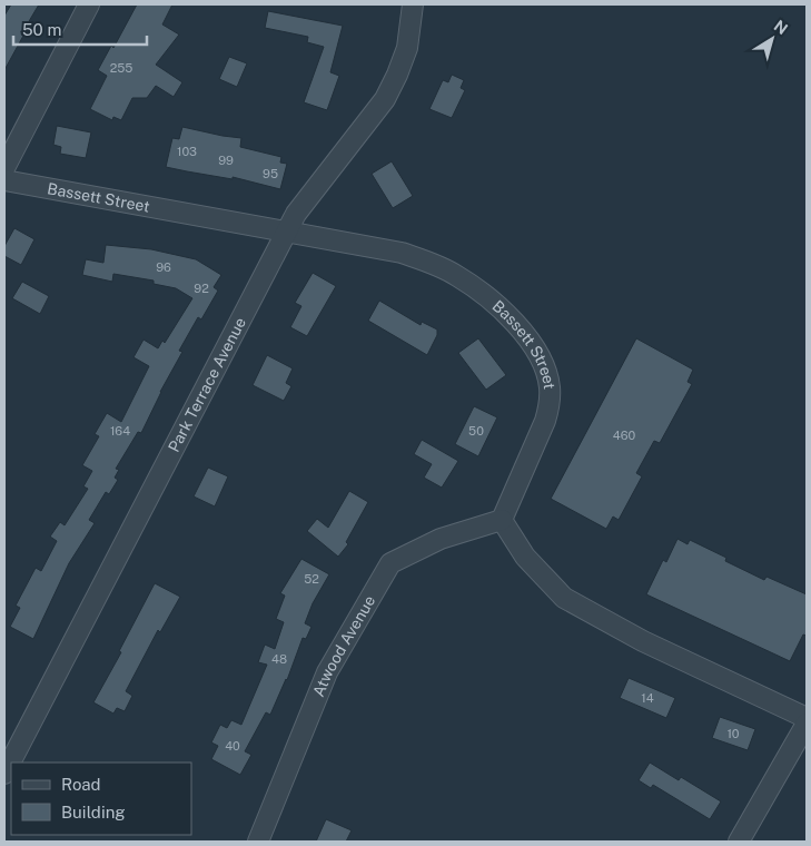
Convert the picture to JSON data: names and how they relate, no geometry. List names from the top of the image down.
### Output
{
  "streets": {
    "street": ["Bassett Street", "Park Terrace Avenue", "Atwood Avenue"]
  },
  "crossings": [
    ["Bassett Street", "Park Terrace Avenue"],
    ["Bassett Street", "Atwood Avenue"]
  ],
  "house_numbers": [
    "255",
    "103",
    "99",
    "95",
    "96",
    "92",
    "164",
    "50",
    "460",
    "52",
    "48",
    "14",
    "10",
    "40"
  ],
  "legend": ["Road", "Building"],
  "scale_bar": "50 m",
  "north": "top right"
}
